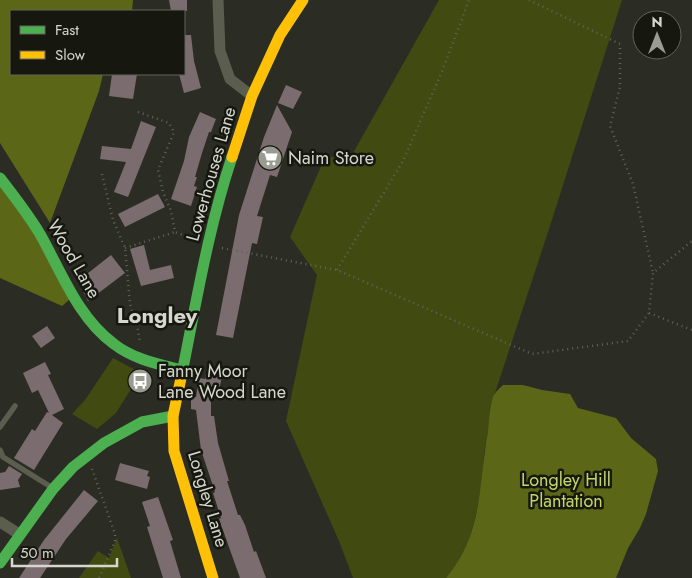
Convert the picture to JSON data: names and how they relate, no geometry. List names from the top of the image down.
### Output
{
  "streets": {
    "street": ["Lowerhouses Lane", "Wood Lane", "Longley Lane"]
  },
  "crossings": [
    ["Lowerhouses Lane", "Wood Lane"],
    ["Lowerhouses Lane", "Longley Lane"],
    ["Wood Lane", "Longley Lane"]
  ],
  "districts": ["Longley"],
  "parks": ["Longley Hill Plantation"],
  "places": {
    "supermarket": ["Naim Store"],
    "bus stop": ["Fanny Moor Lane Wood Lane"]
  },
  "legend": ["Fast", "Slow"],
  "scale_bar": "50 m",
  "north": "top"
}
